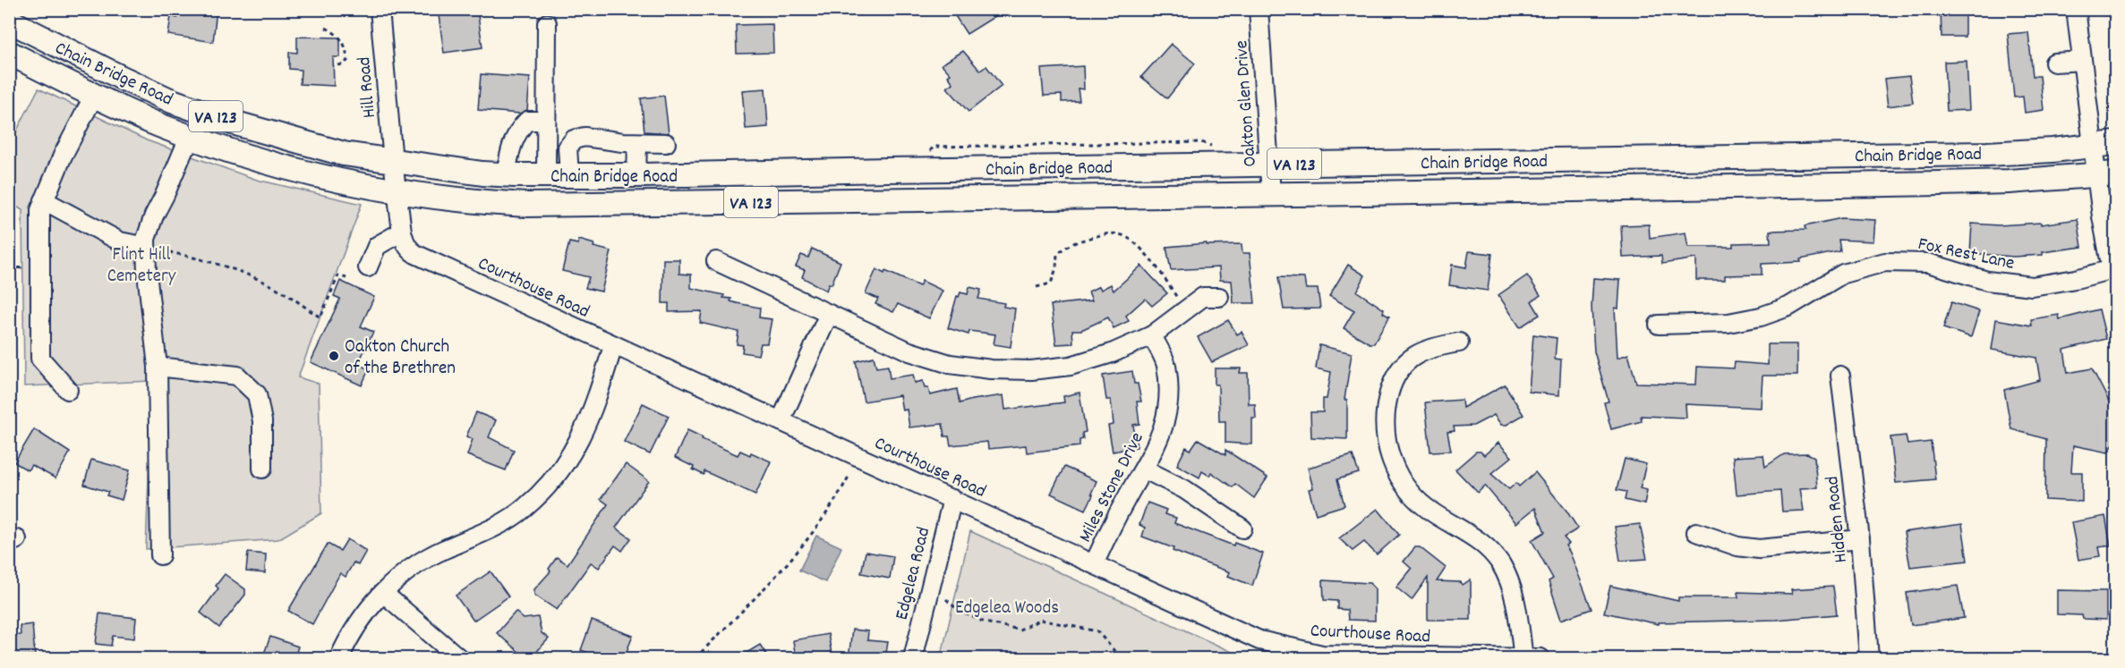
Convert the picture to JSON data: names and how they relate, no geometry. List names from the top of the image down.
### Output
{
  "streets": {
    "main road": ["Chain Bridge Road", "VA 123"],
    "street": [
      "Hill Road",
      "Oakton Glen Drive",
      "Fox Rest Lane",
      "Courthouse Road",
      "Miles Stone Drive",
      "Hidden Road",
      "Edgelea Road"
    ]
  },
  "crossings": [
    ["Chain Bridge Road", "Hill Road"],
    ["Chain Bridge Road", "Oakton Glen Drive"],
    ["Chain Bridge Road", "Courthouse Road"],
    ["Hill Road", "Courthouse Road"],
    ["Courthouse Road", "Miles Stone Drive"],
    ["Courthouse Road", "Edgelea Road"]
  ],
  "parks": ["Flint Hill Cemetery", "Edgelea Woods"],
  "places": ["Oakton Church of the Brethren"]
}
